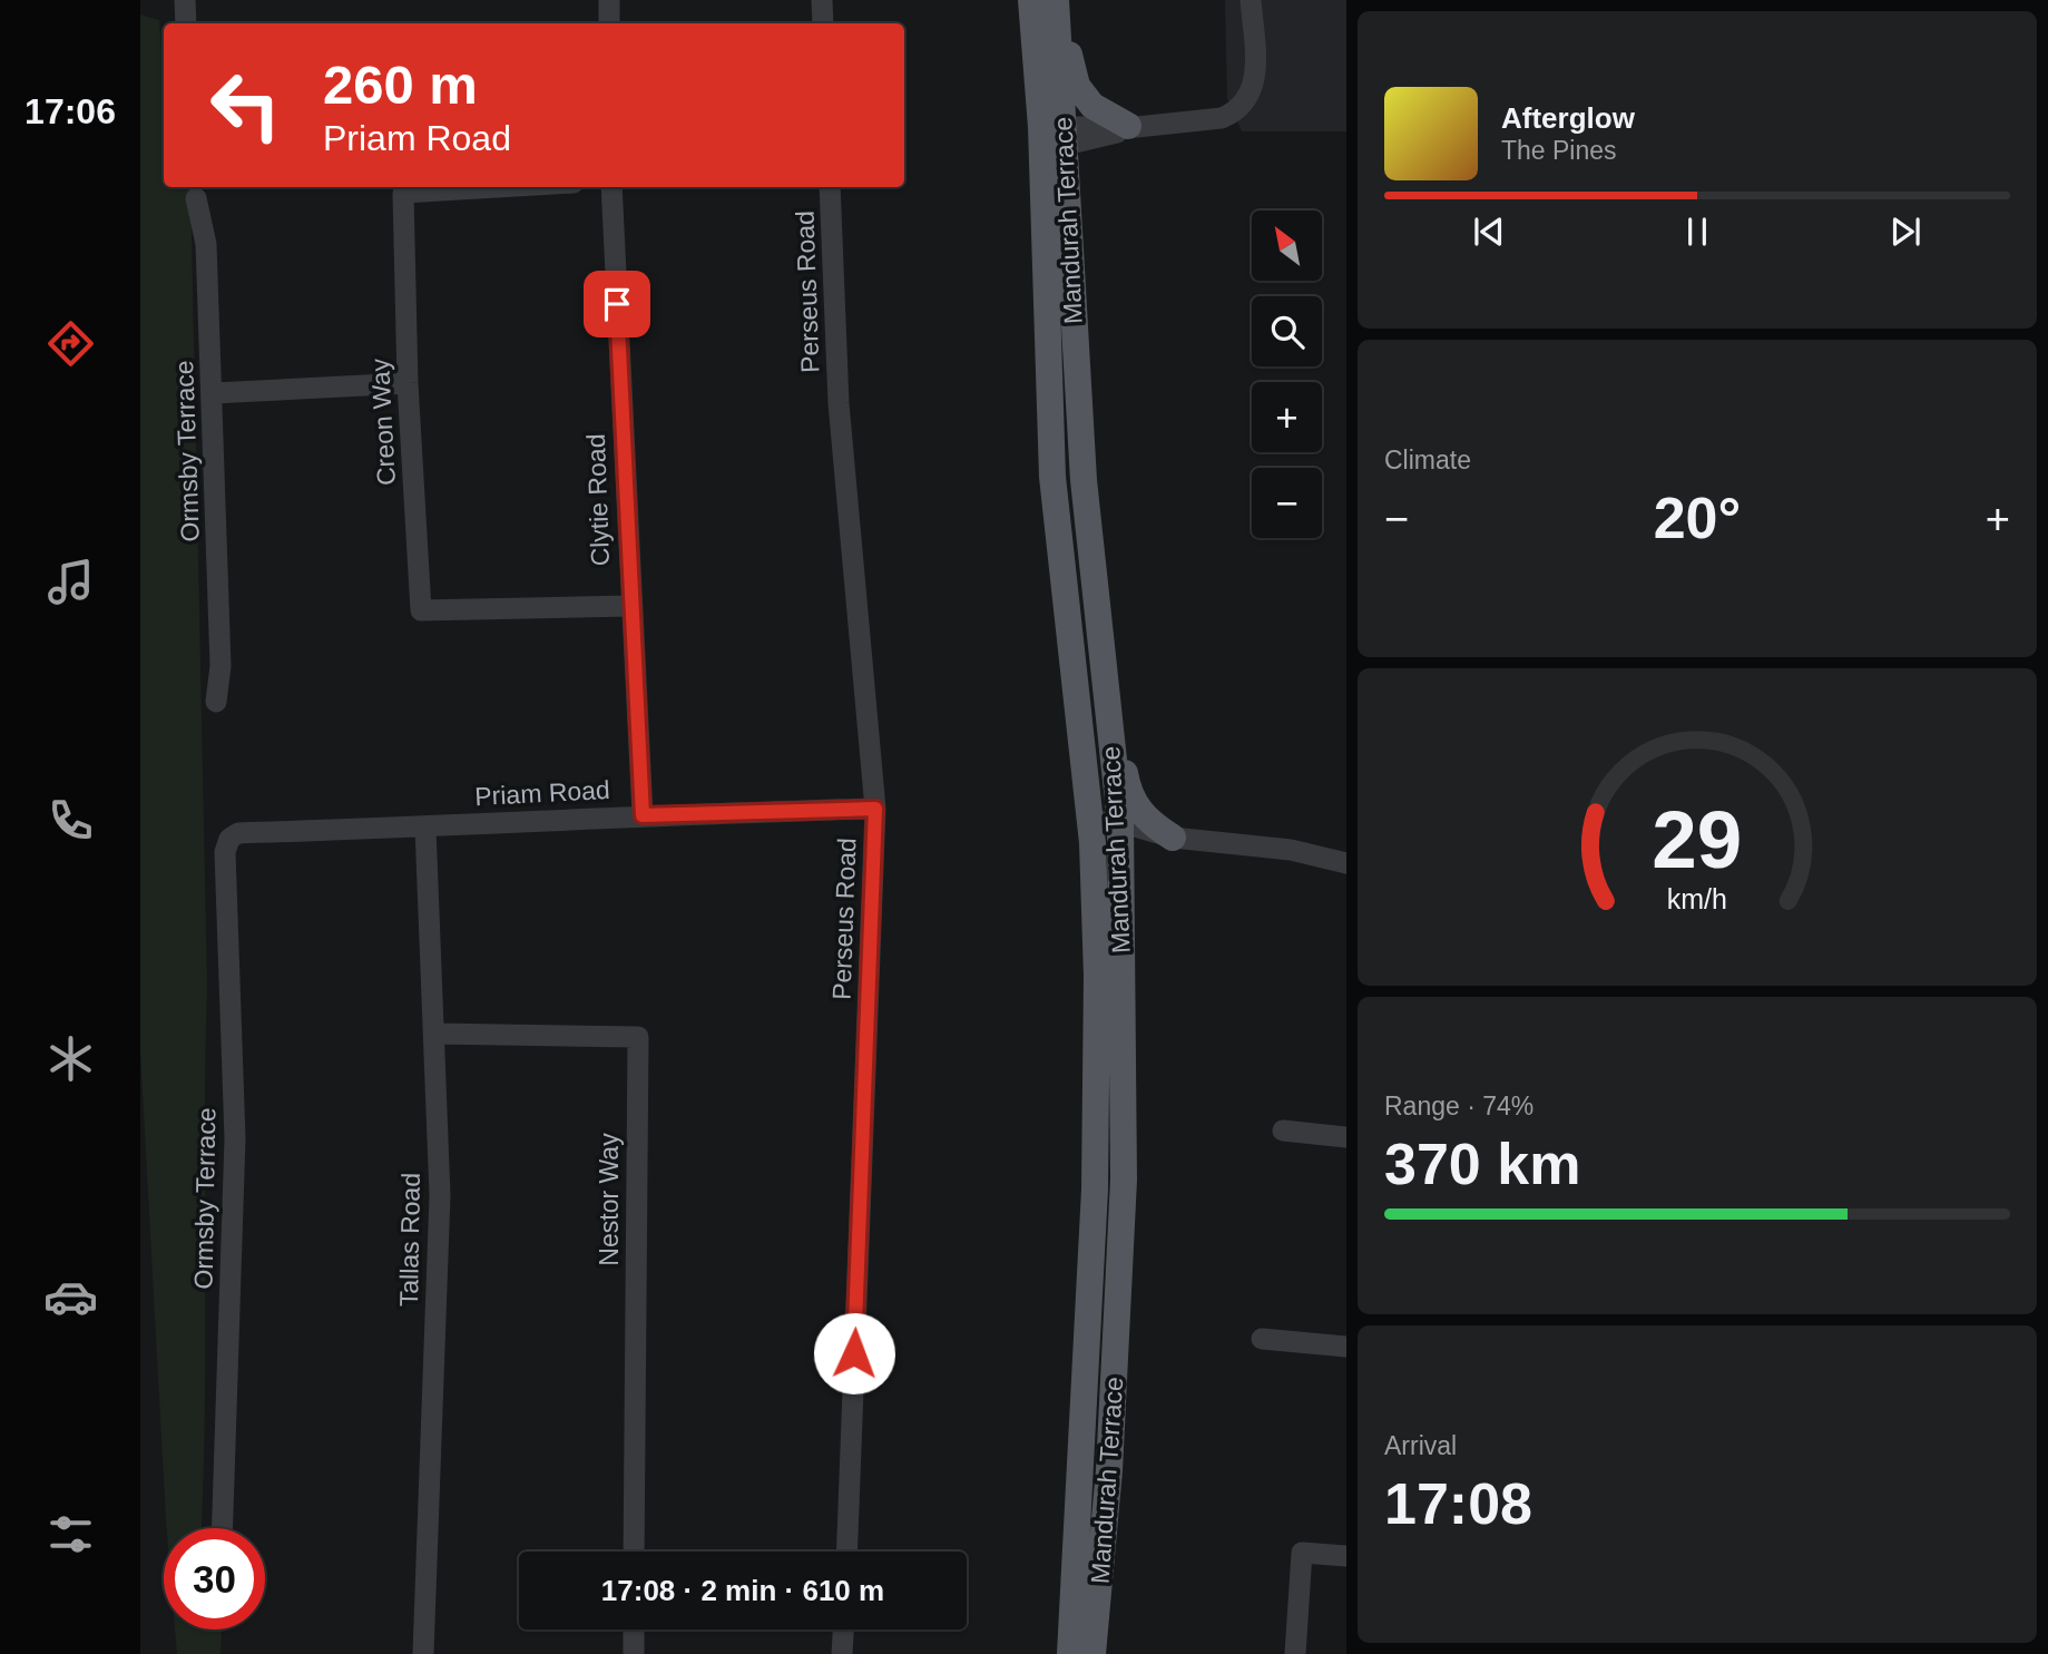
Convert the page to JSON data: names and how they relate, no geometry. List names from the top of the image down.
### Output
{
  "streets": {
    "main road": ["Mandurah Terrace"],
    "street": [
      "Perseus Road",
      "Creon Way",
      "Ormsby Terrace",
      "Clytie Road",
      "Priam Road",
      "Nestor Way",
      "Tallas Road"
    ]
  },
  "crossings": [
    ["Perseus Road", "Priam Road"],
    ["Creon Way", "Clytie Road"],
    ["Ormsby Terrace", "Priam Road"],
    ["Clytie Road", "Priam Road"],
    ["Priam Road", "Tallas Road"],
    ["Nestor Way", "Tallas Road"]
  ],
  "north": "top left",
  "page": {
    "tabs": "17:06",
    "turn": ["260 m", "Priam Road"],
    "song": ["Afterglow", "The Pines"],
    "map_buttons": ["+", "−"],
    "tile": [
      "Climate",
      ["Range · 74%", "370 km"],
      ["Arrival", "17:08"]
    ],
    "heat": ["−", "20°", "+"],
    "limit": "30",
    "trip": "17:08 · 2 min · 610 m",
    "gauge": ["29", "km/h"]
  }
}
